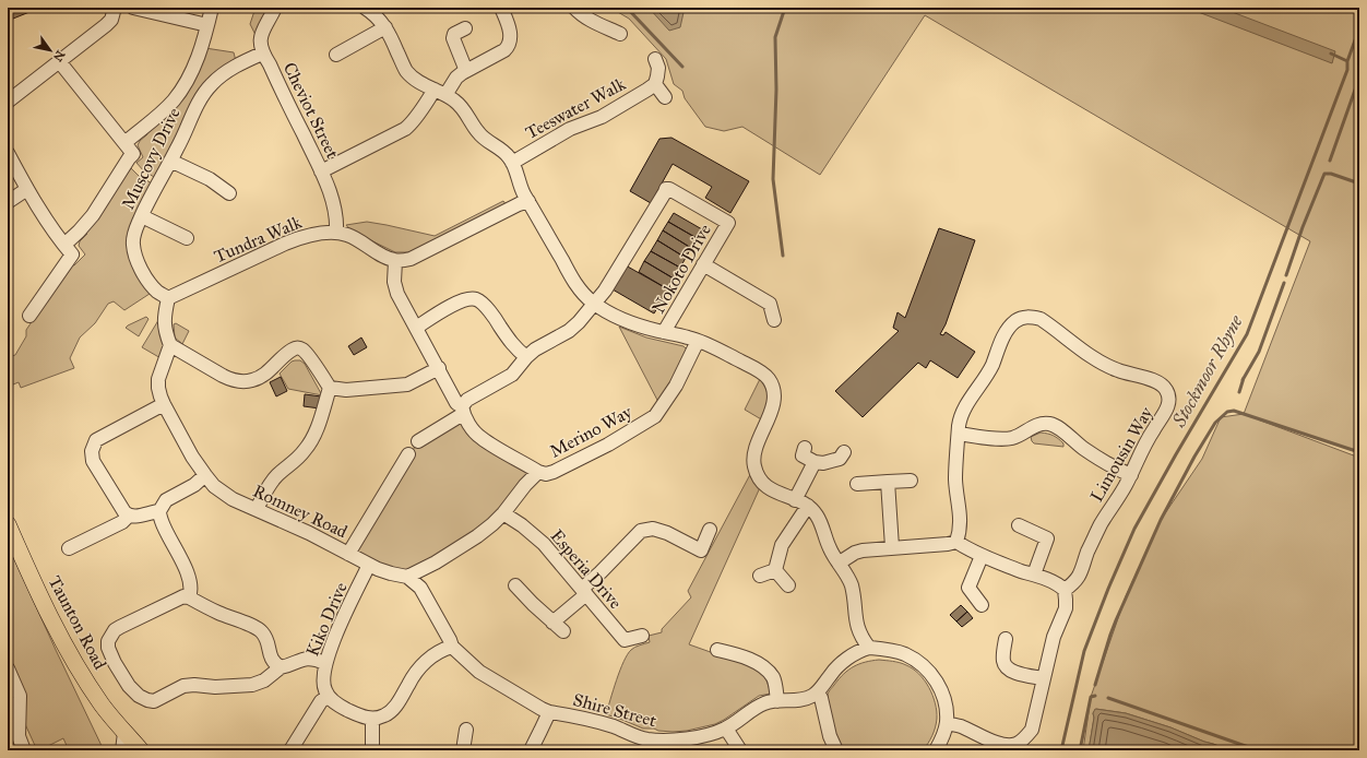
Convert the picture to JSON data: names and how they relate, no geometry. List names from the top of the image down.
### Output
{
  "streets": {
    "main road": ["Taunton Road"],
    "street": [
      "Teeswater Walk",
      "Cheviot Street",
      "Muscovy Drive",
      "Tundra Walk",
      "Nokoto Drive",
      "Merino Way",
      "Limousin Way",
      "Romney Road",
      "Esperia Drive",
      "Kiko Drive",
      "Shire Street"
    ]
  },
  "crossings": [
    ["Cheviot Street", "Muscovy Drive"],
    ["Cheviot Street", "Tundra Walk"],
    ["Muscovy Drive", "Tundra Walk"],
    ["Tundra Walk", "Merino Way"],
    ["Romney Road", "Kiko Drive"],
    ["Romney Road", "Shire Street"]
  ],
  "water": ["Stockmoor Rhyne"],
  "north": "bottom right"
}
